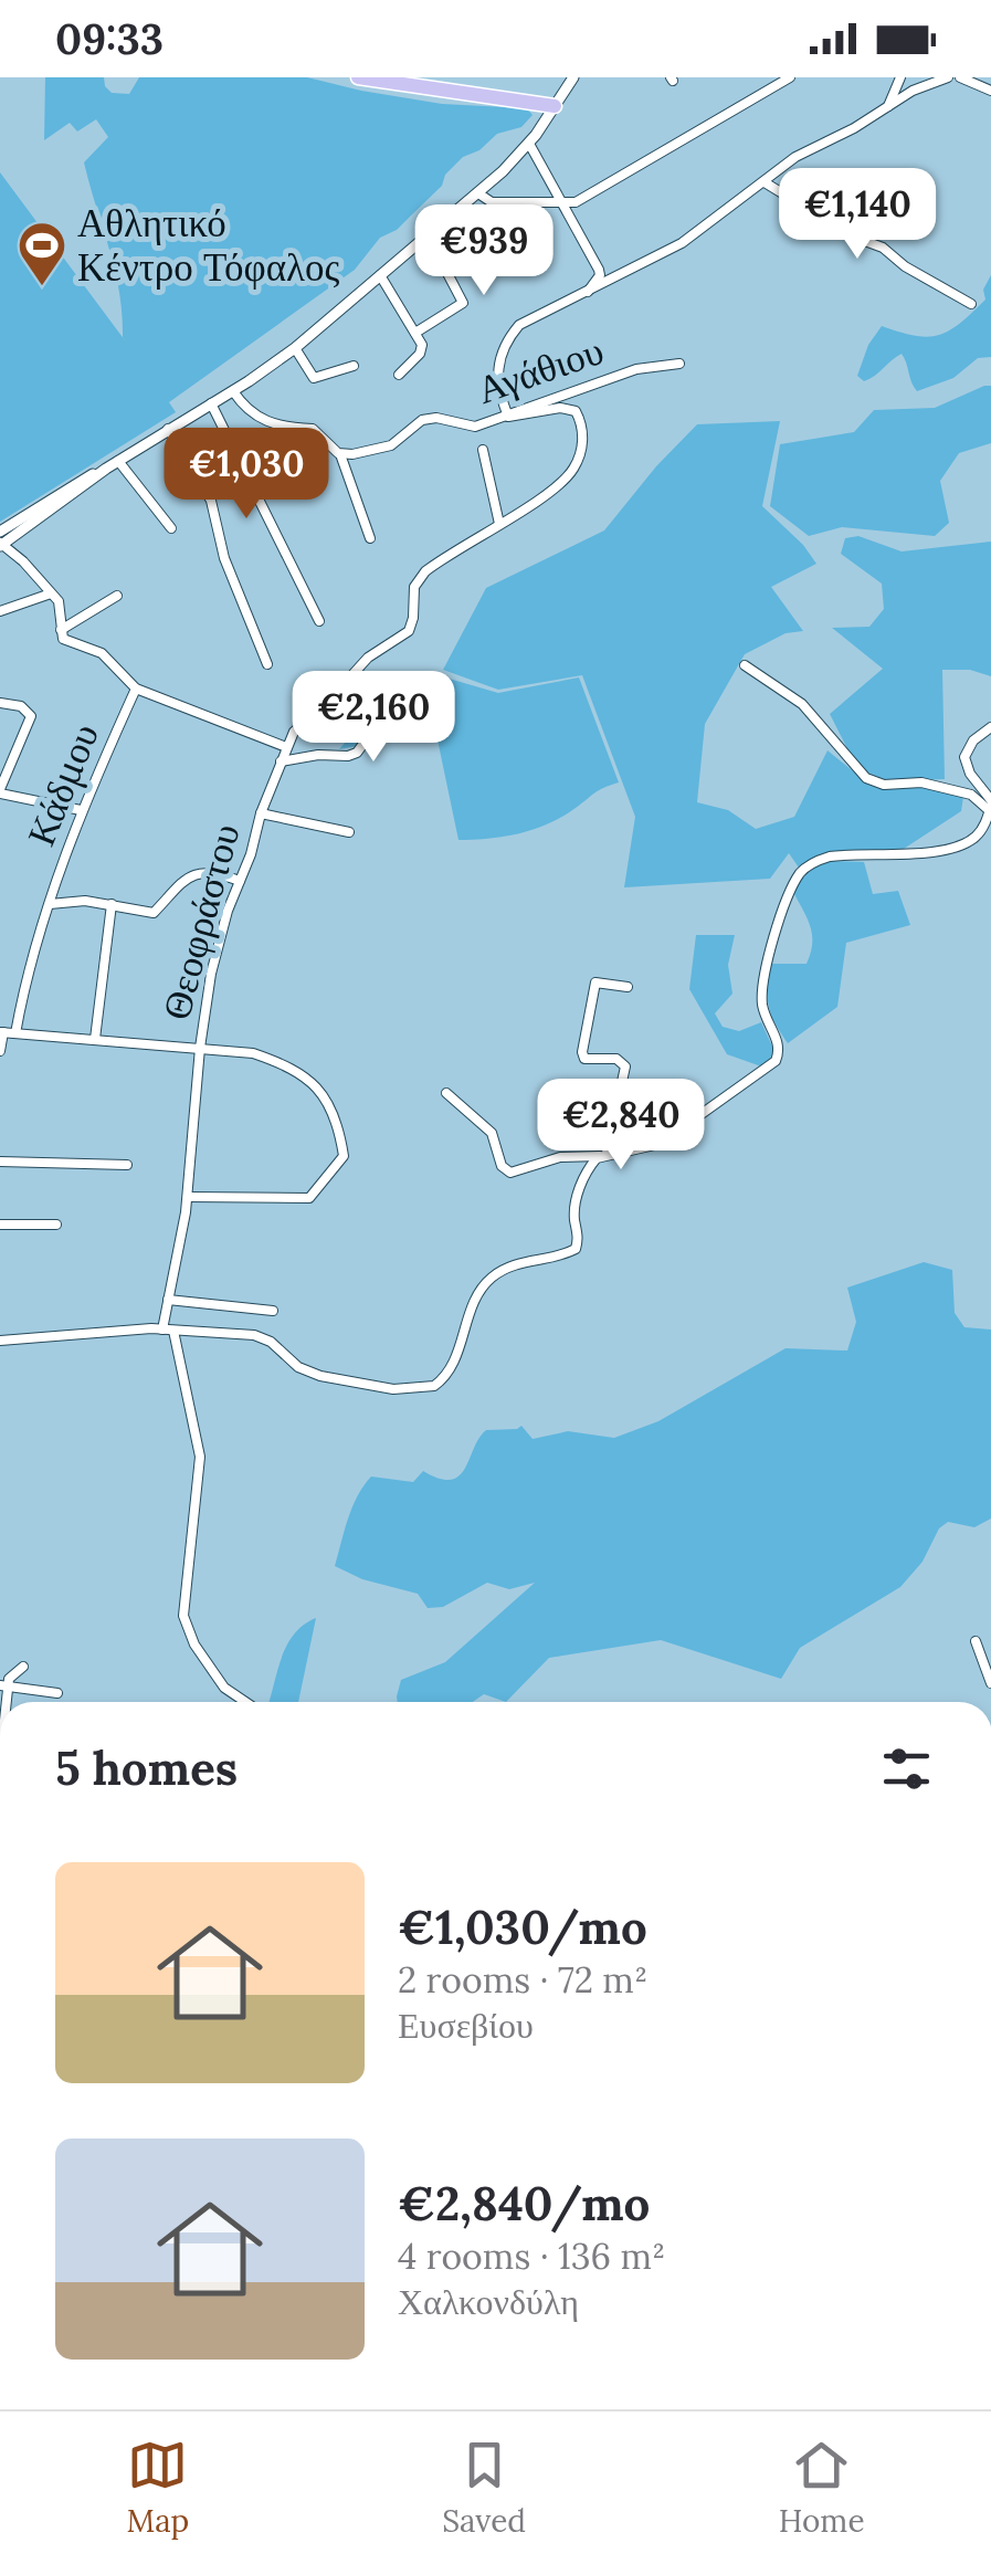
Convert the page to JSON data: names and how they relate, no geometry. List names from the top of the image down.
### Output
{
  "streets": {
    "street": ["Αγάθιου", "Κάδμου", "Θεοφράστου"]
  },
  "crossings": [
    ["Αγάθιου", "Θεοφράστου"]
  ],
  "places": {
    "sports": ["Αθλητικό Κέντρο Τόφαλος"]
  },
  "page": {
    "status": "09:33",
    "price": [
      "€1,140",
      "€939",
      "€1,030",
      "€2,160",
      "€2,840"
    ],
    "heading": "5 homes",
    "list": [
      {
        "name": "€1,030/mo",
        "note": "2 rooms · 72 m² · Ευσεβίου"
      },
      {
        "name": "€2,840/mo",
        "note": "4 rooms · 136 m² · Χαλκονδύλη"
      }
    ],
    "tabs": ["Map", "Saved", "Home"]
  }
}
